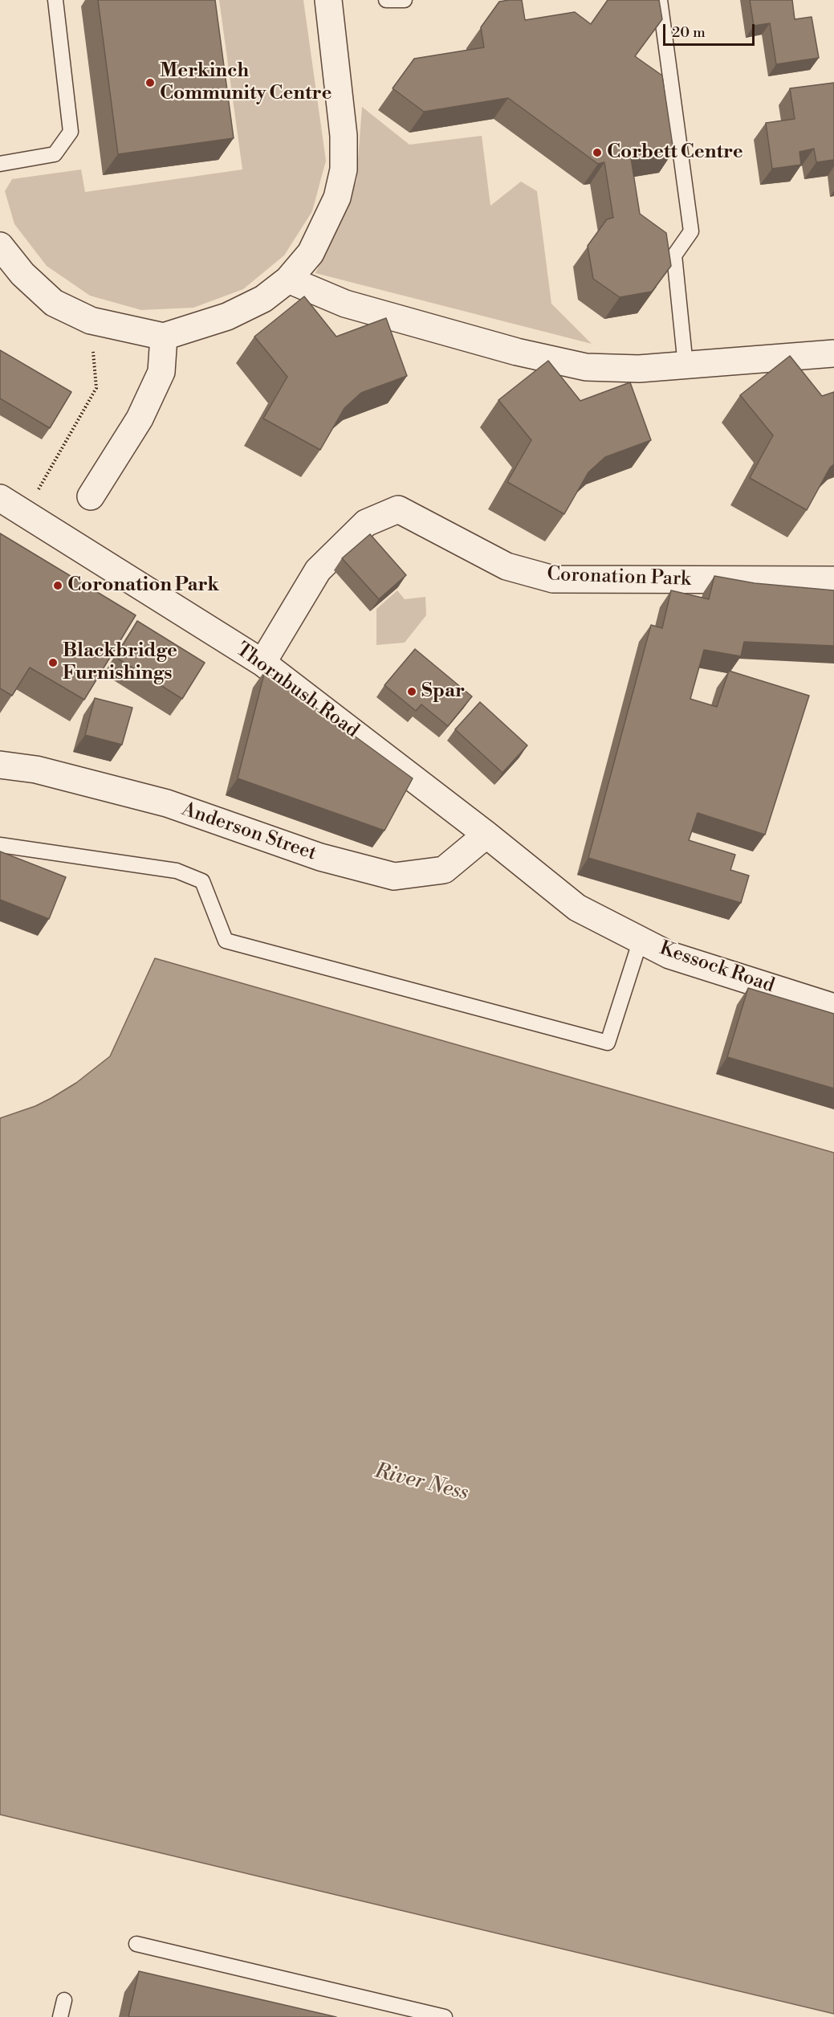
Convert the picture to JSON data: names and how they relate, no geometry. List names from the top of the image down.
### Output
{
  "streets": {
    "street": [
      "Coronation Park",
      "Thornbush Road",
      "Anderson Street",
      "Kessock Road"
    ]
  },
  "crossings": [
    ["Coronation Park", "Thornbush Road"],
    ["Thornbush Road", "Anderson Street"],
    ["Thornbush Road", "Kessock Road"]
  ],
  "water": ["River Ness"],
  "places": [
    "Merkinch Community Centre",
    "Corbett Centre",
    "Coronation Park",
    "Blackbridge Furnishings",
    "Spar"
  ],
  "scale_bar": "20 m"
}
